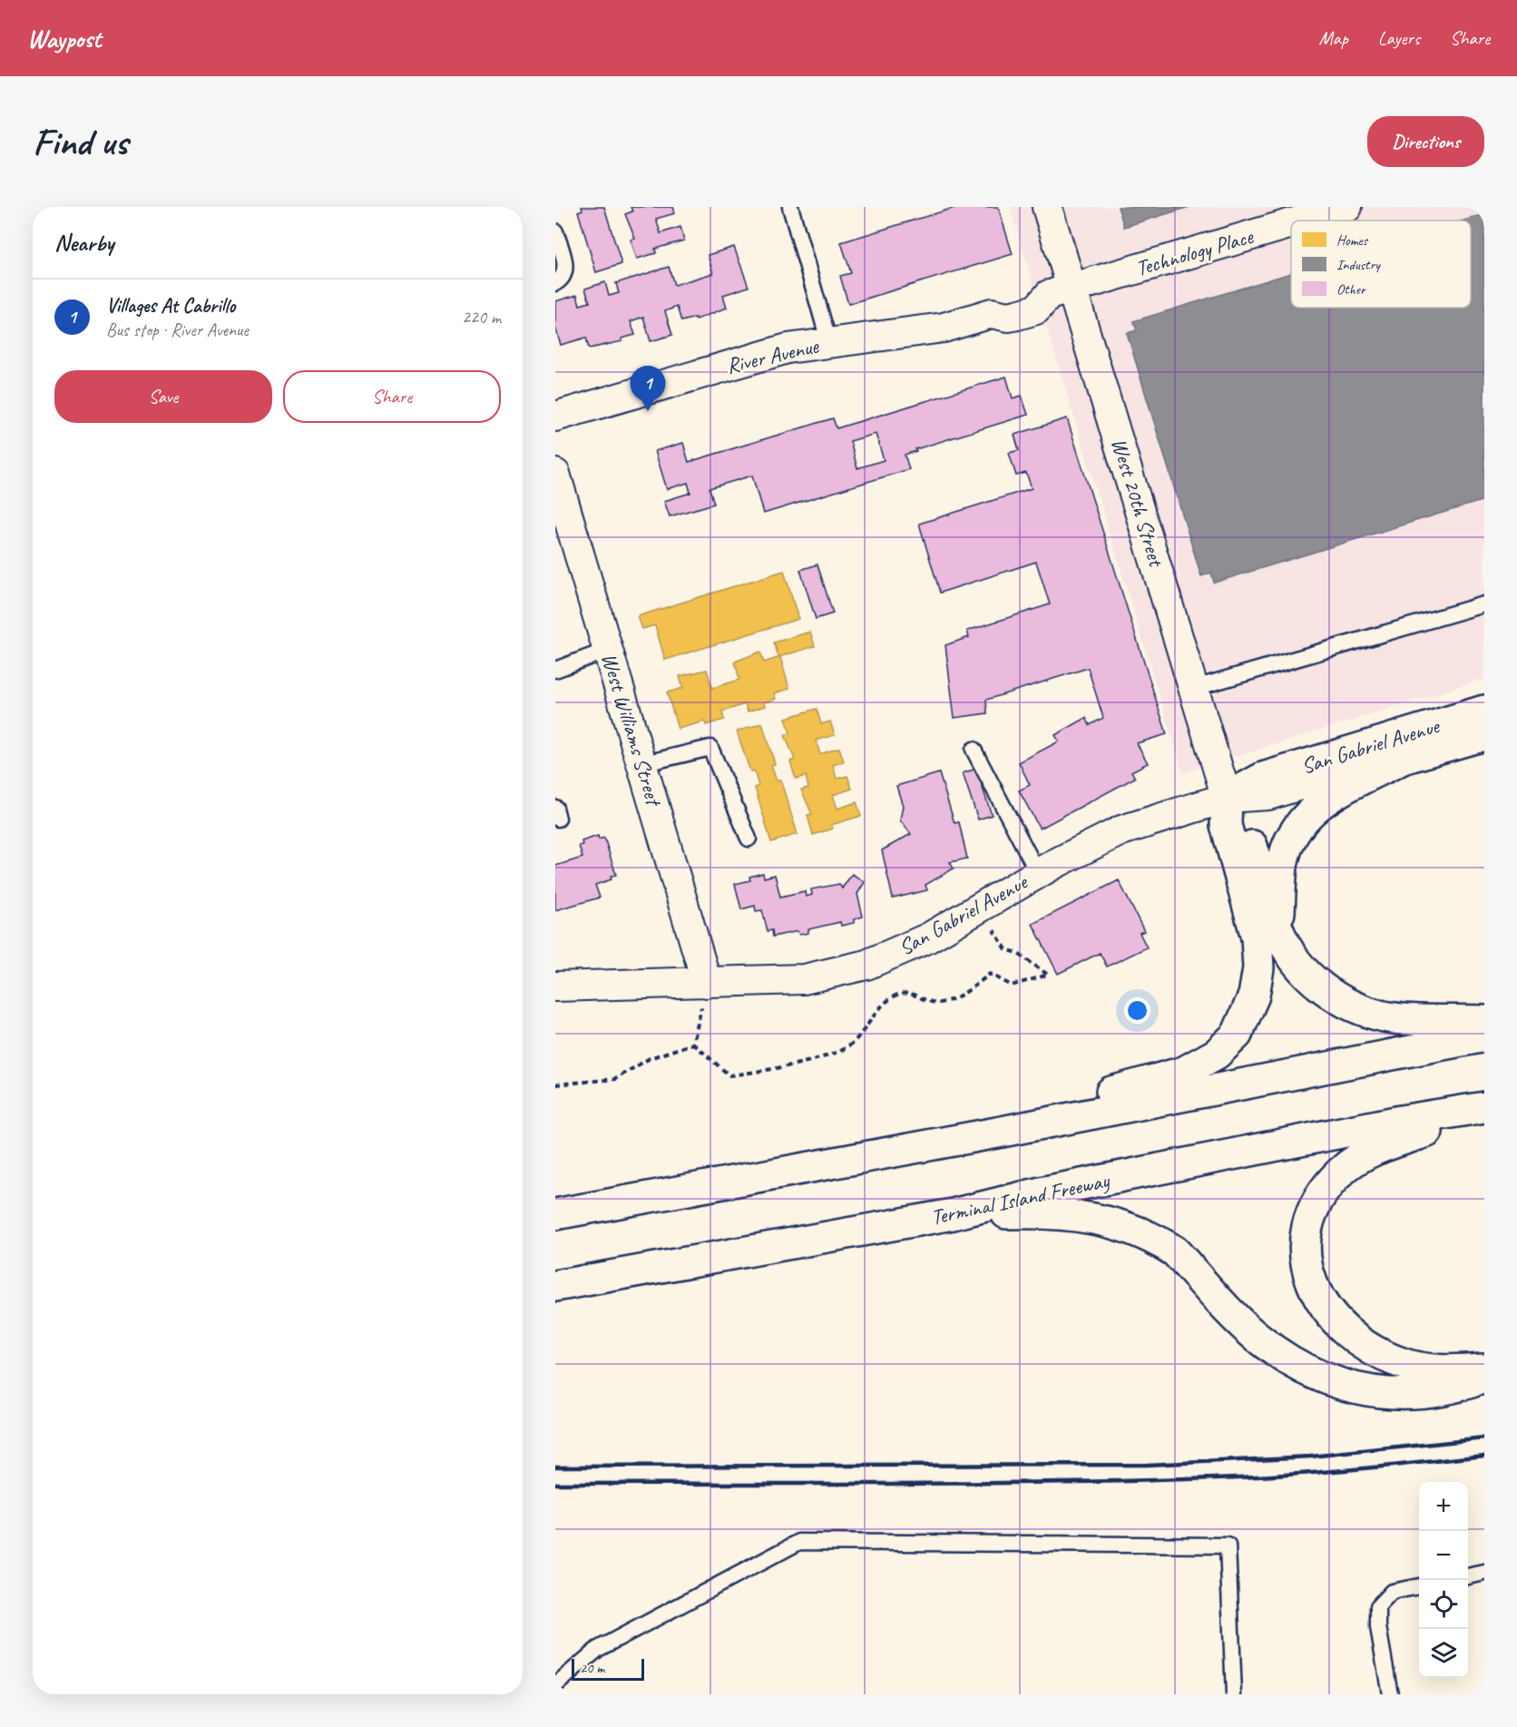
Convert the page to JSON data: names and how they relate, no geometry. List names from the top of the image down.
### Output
{
  "streets": {
    "main road": ["San Gabriel Avenue", "Terminal Island Freeway"],
    "street": [
      "Technology Place",
      "River Avenue",
      "West 20th Street",
      "West Williams Street"
    ]
  },
  "crossings": [
    ["Technology Place", "River Avenue"],
    ["Technology Place", "West 20th Street"],
    ["River Avenue", "West 20th Street"],
    ["West 20th Street", "San Gabriel Avenue"],
    ["West Williams Street", "San Gabriel Avenue"]
  ],
  "legend": ["Homes", "Industry", "Other"],
  "scale_bar": "20 m",
  "page": {
    "header": "Waypost",
    "nav": ["Map", "Layers", "Share"],
    "buttons": [
      "Directions",
      ["Save", "Share"]
    ],
    "title": "Find us",
    "heading": "Nearby",
    "list": [
      {
        "mark": "1",
        "name": "Villages At Cabrillo",
        "note": "Bus stop · River Avenue",
        "value": "220 m"
      }
    ],
    "pins": "1",
    "map_buttons": ["+", "−"],
    "scale": "20 m"
  }
}
